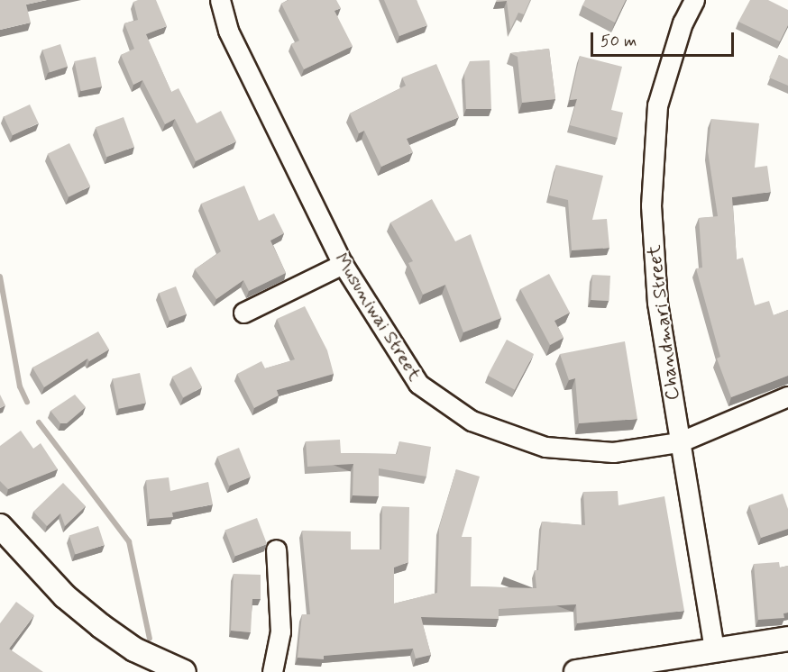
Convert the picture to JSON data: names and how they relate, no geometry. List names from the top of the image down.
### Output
{
  "streets": {
    "street": ["Musuniwai Street", "Chandmari Street"]
  },
  "crossings": [
    ["Musuniwai Street", "Chandmari Street"]
  ],
  "scale_bar": "50 m"
}
